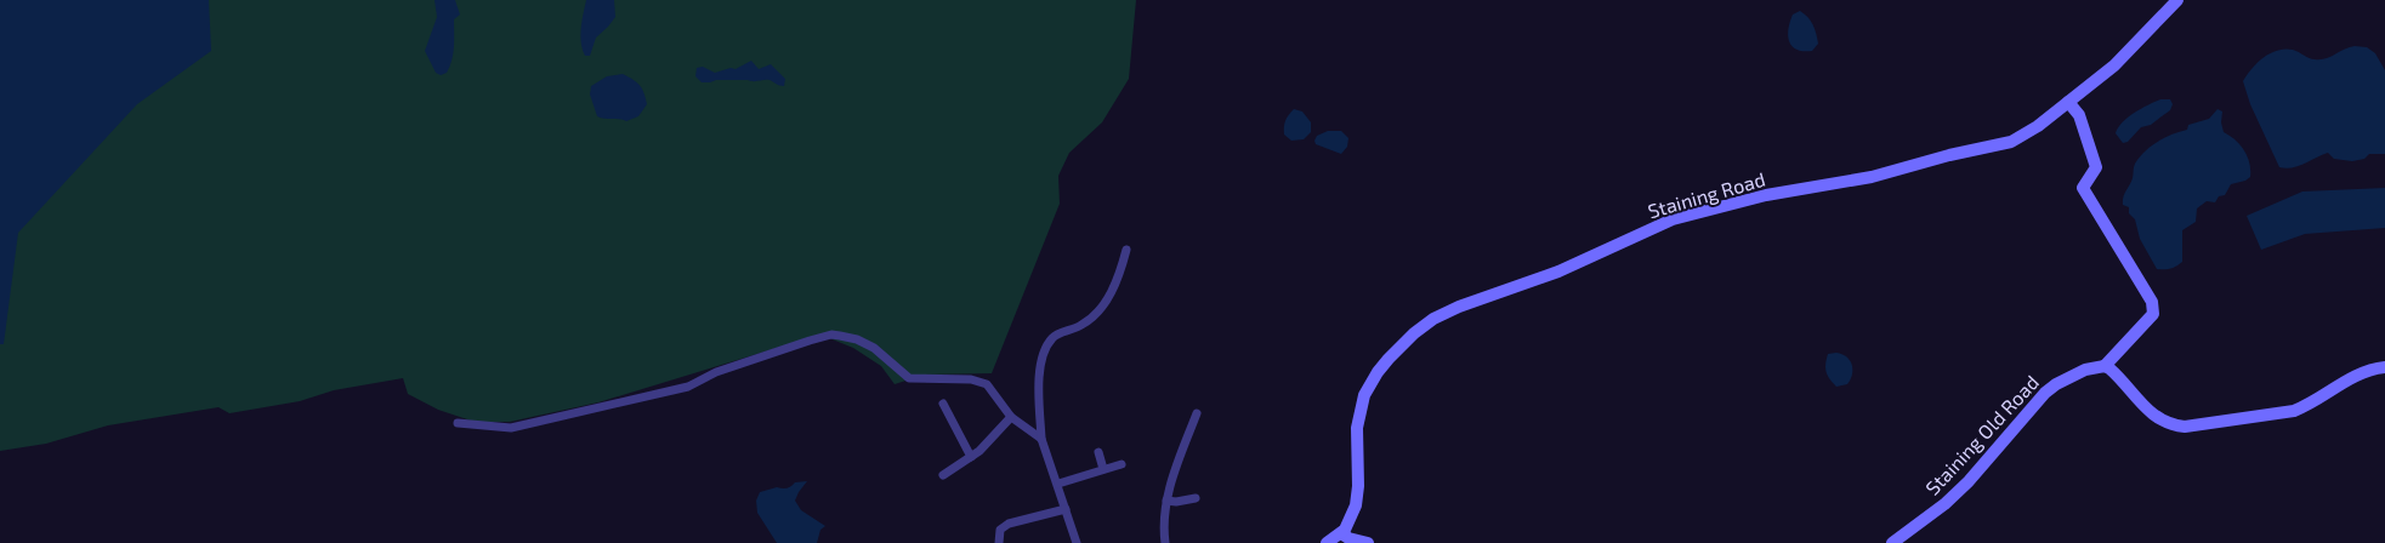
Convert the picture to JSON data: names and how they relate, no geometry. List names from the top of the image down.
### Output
{
  "streets": {
    "street": ["Staining Road", "Staining Old Road"]
  }
}
